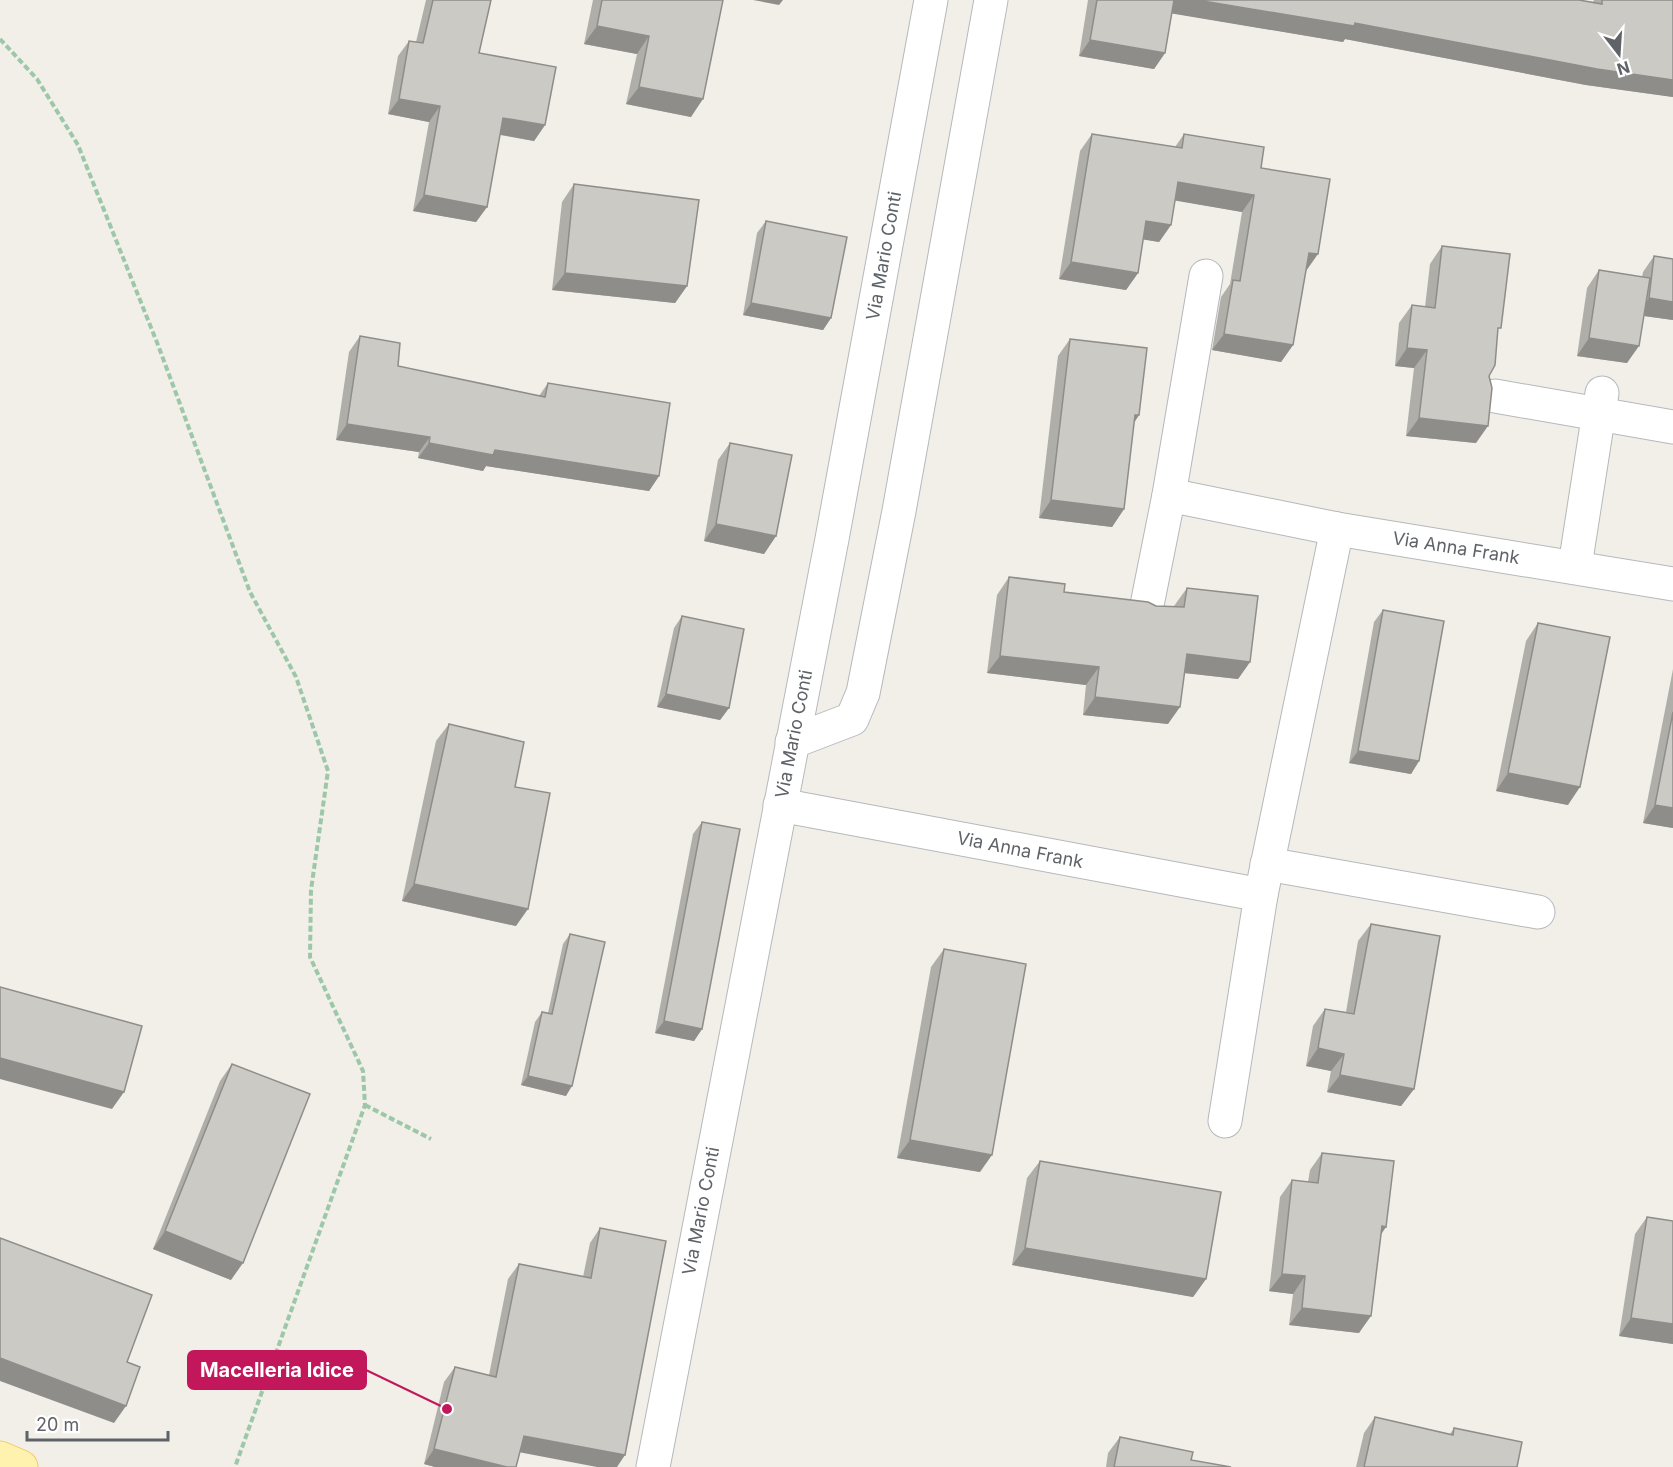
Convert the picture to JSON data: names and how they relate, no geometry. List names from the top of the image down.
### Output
{
  "streets": {
    "street": ["Via Mario Conti", "Via Anna Frank"]
  },
  "crossings": [
    ["Via Mario Conti", "Via Anna Frank"]
  ],
  "places": ["Macelleria Idice"],
  "scale_bar": "20 m",
  "north": "bottom"
}
